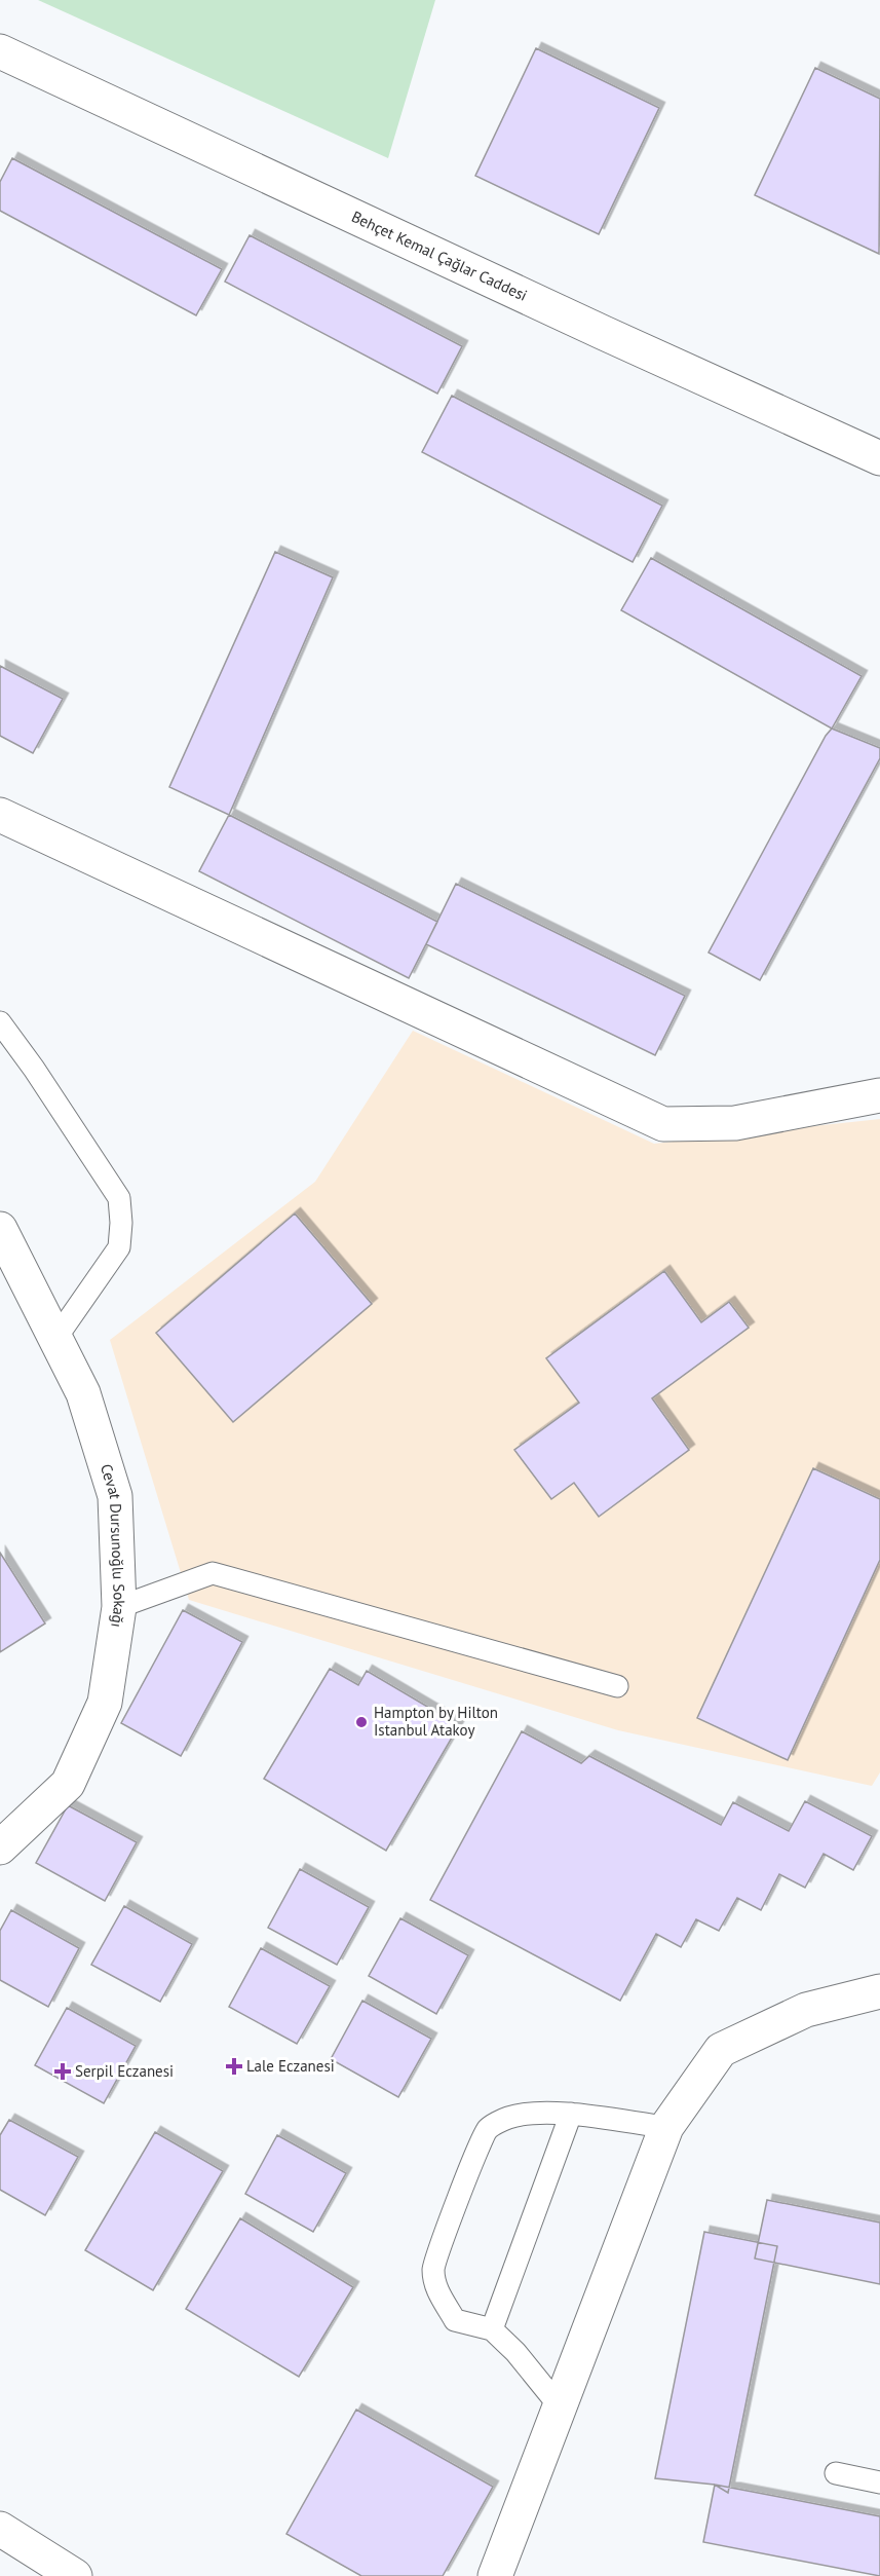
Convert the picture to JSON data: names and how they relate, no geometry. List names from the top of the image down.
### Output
{
  "streets": {
    "street": ["Behçet Kemal Çağlar Caddesi", "Cevat Dursunoğlu Sokağı"]
  },
  "places": {
    "other": ["Hampton by Hilton Istanbul Atakoy"],
    "health": ["Lale Eczanesi", "Serpil Eczanesi"]
  }
}
